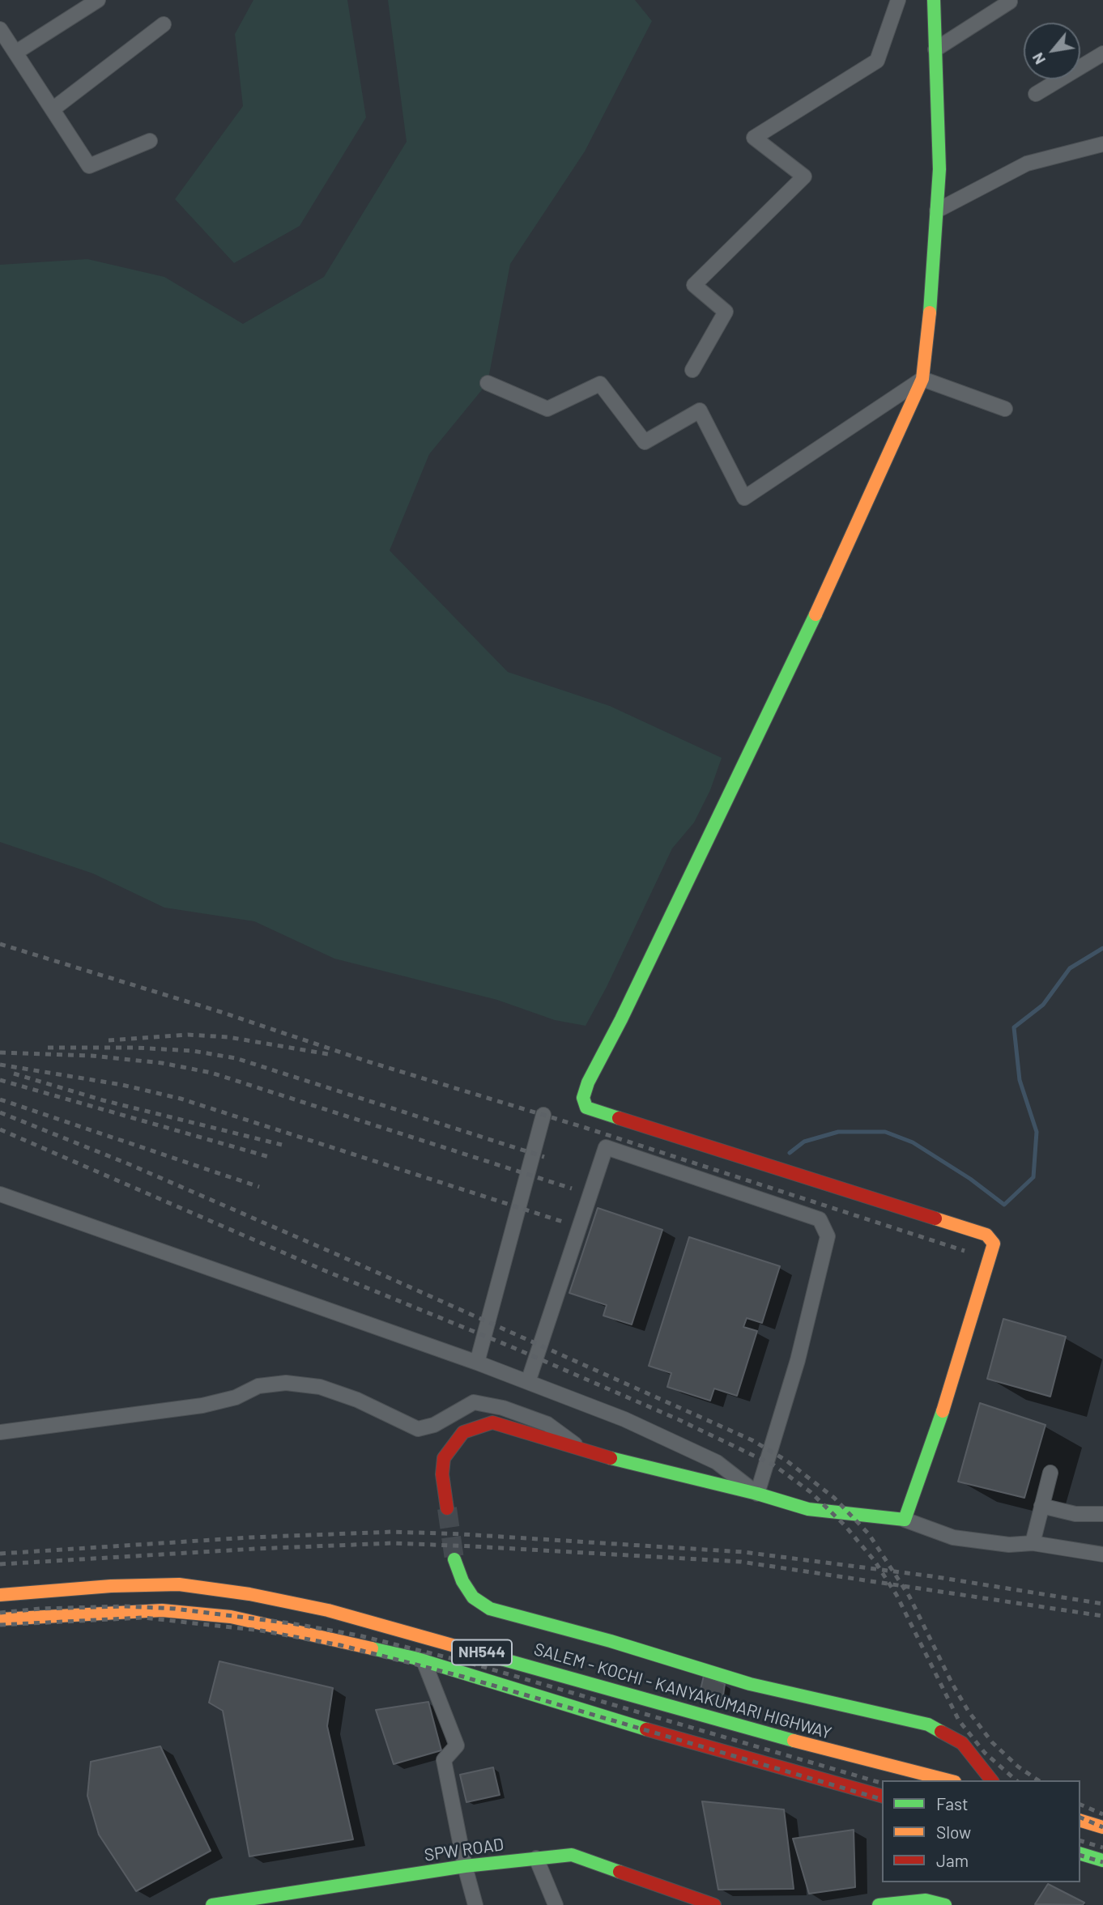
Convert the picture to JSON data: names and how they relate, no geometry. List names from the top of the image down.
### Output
{
  "streets": {
    "main road": ["NH544", "SALEM - KOCHI - KANYAKUMARI HIGHWAY", "SPW ROAD"]
  },
  "legend": ["Fast", "Slow", "Jam"],
  "north": "bottom left"
}
